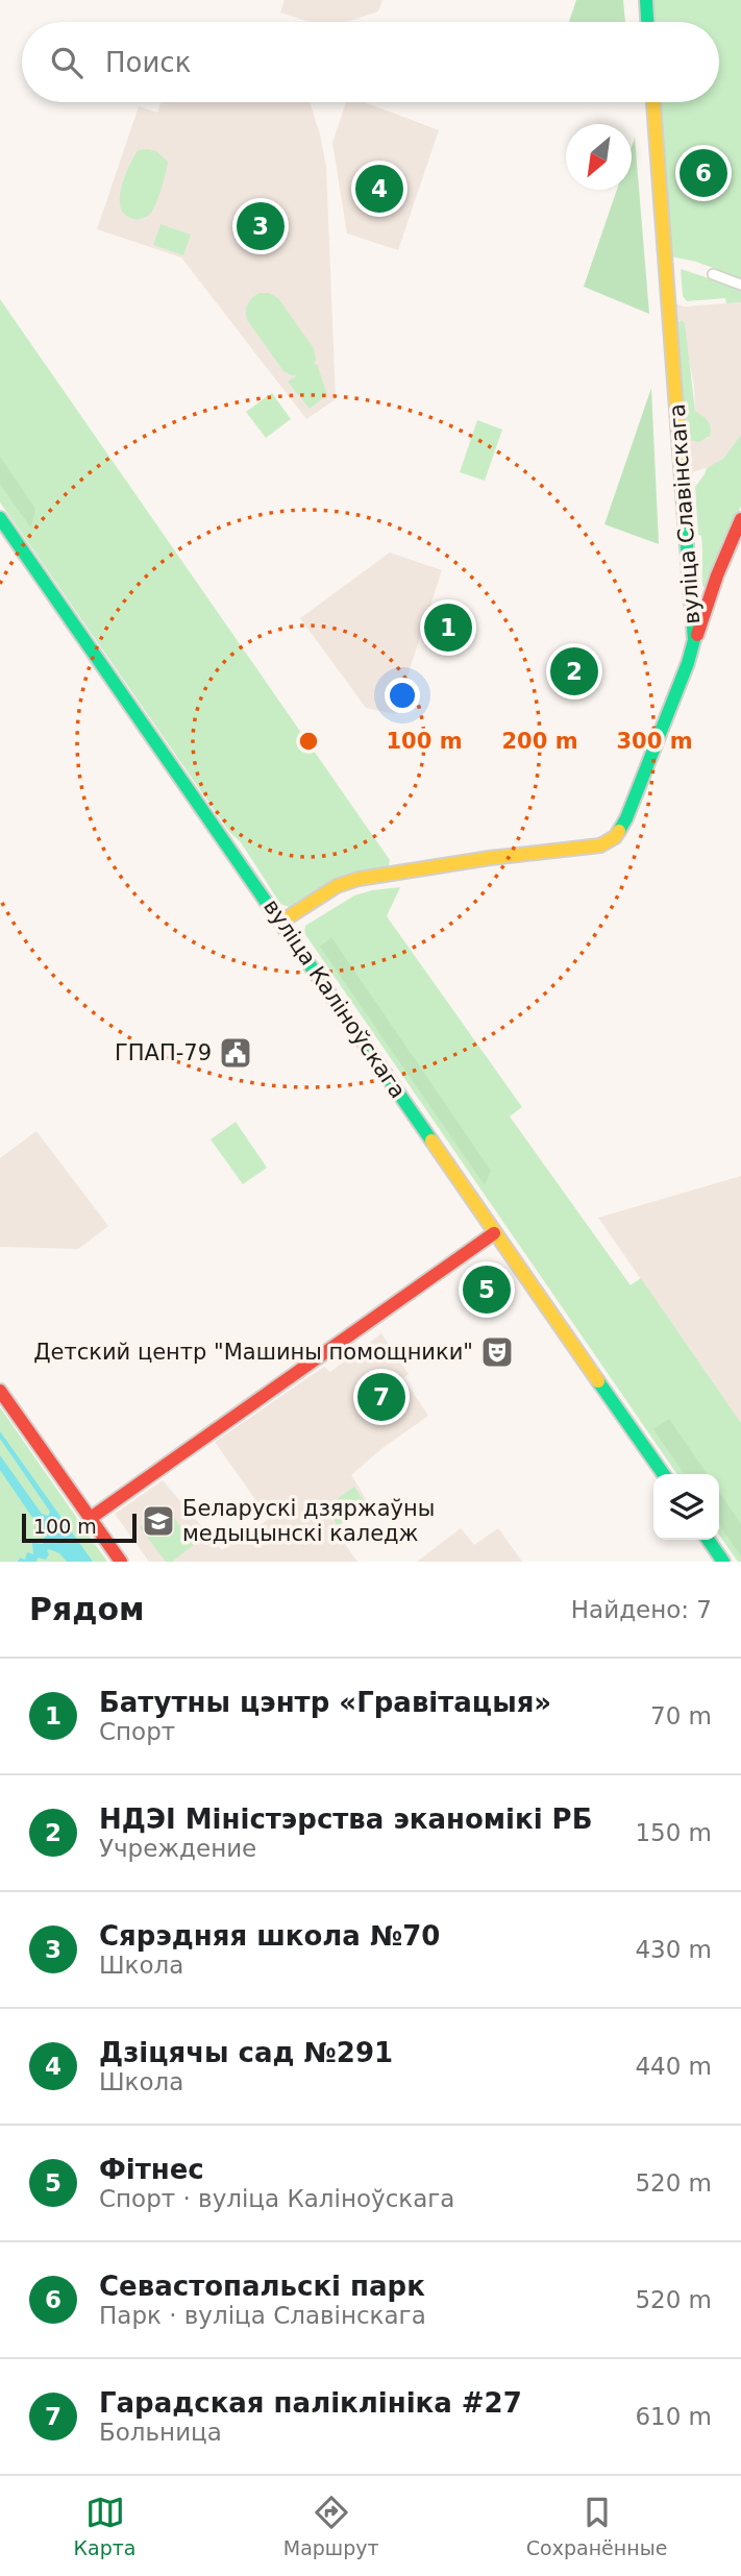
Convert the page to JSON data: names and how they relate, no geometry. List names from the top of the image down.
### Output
{
  "streets": {
    "street": ["вуліца Славінскага", "вуліца Каліноўскага"]
  },
  "crossings": [
    ["вуліца Славінскага", "вуліца Каліноўскага"]
  ],
  "places": {
    "public building": ["ГПАП-79"],
    "theatre": ["Детский центр \"Машины помощники\""],
    "school or university": ["Беларускі дзяржаўны медыцынскі каледж"]
  },
  "scale_bar": "100 m",
  "north": "bottom left",
  "page": {
    "search": "Поиск",
    "pins": [
      "6",
      "4",
      "3",
      "1",
      "2",
      "5",
      "7"
    ],
    "scale": "100 m",
    "heading": ["Рядом", "Найдено: 7"],
    "list": [
      {
        "mark": "1",
        "name": "Батутны цэнтр «Гравітацыя»",
        "note": "Спорт",
        "value": "70 m"
      },
      {
        "mark": "2",
        "name": "НДЭІ Міністэрства эканомікі РБ",
        "note": "Учреждение",
        "value": "150 m"
      },
      {
        "mark": "3",
        "name": "Сярэдняя школа №70",
        "note": "Школа",
        "value": "430 m"
      },
      {
        "mark": "4",
        "name": "Дзіцячы сад №291",
        "note": "Школа",
        "value": "440 m"
      },
      {
        "mark": "5",
        "name": "Фітнес",
        "note": "Спорт · вуліца Каліноўскага",
        "value": "520 m"
      },
      {
        "mark": "6",
        "name": "Севастопальскі парк",
        "note": "Парк · вуліца Славінскага",
        "value": "520 m"
      },
      {
        "mark": "7",
        "name": "Гарадская паліклініка #27",
        "note": "Больница",
        "value": "610 m"
      }
    ],
    "nav": ["Карта", "Маршрут", "Сохранённые"]
  },
  "rings": ["100 m", "200 m", "300 m"]
}
